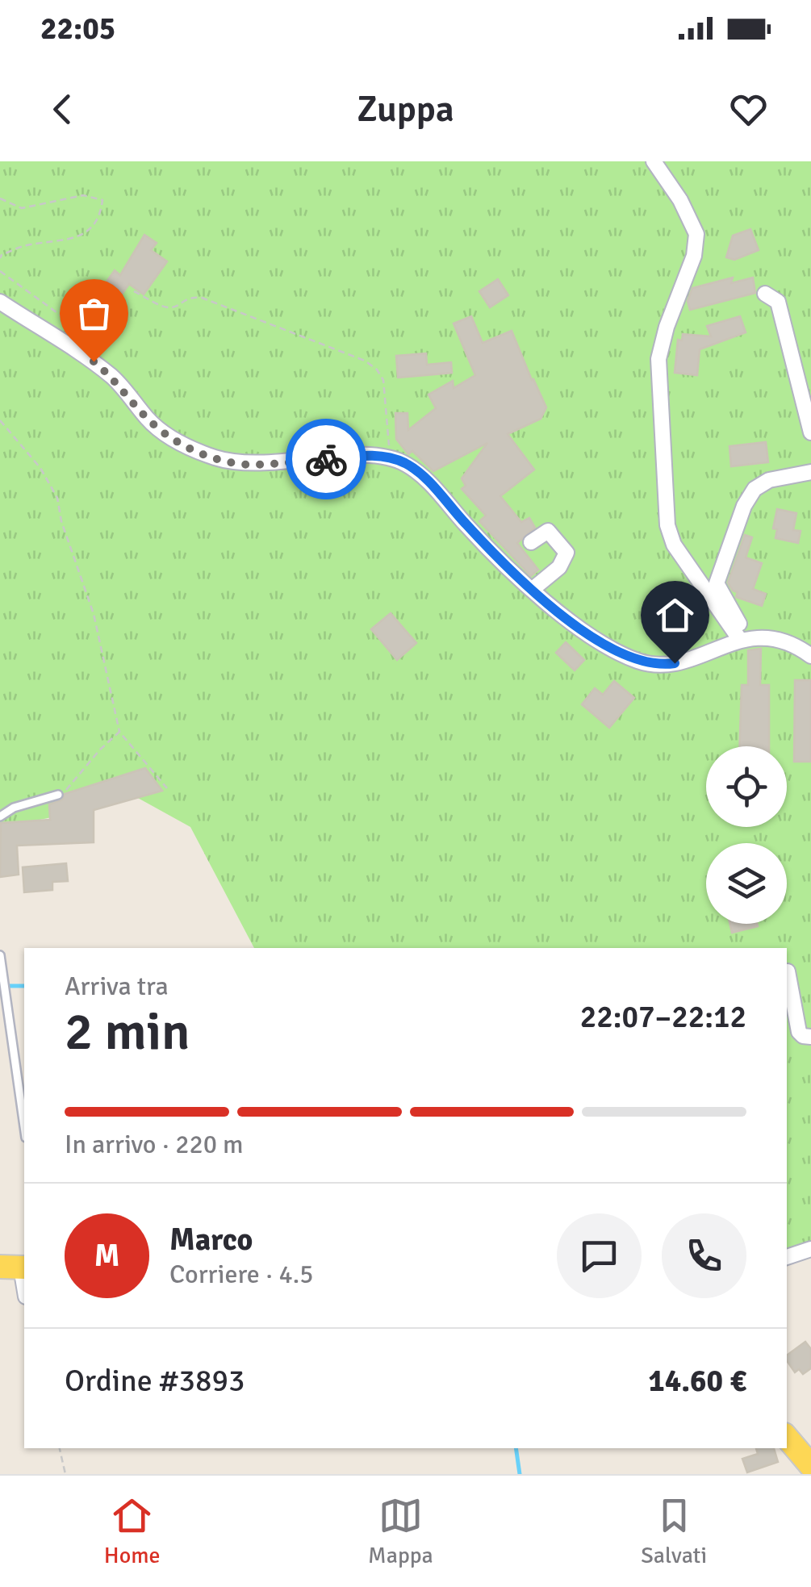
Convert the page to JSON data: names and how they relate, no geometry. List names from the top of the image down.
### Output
{
  "page": {
    "status": "22:05",
    "header": "Zuppa",
    "heading": ["2 min", "Arriva tra", "22:07–22:12"],
    "panel": [
      "Marco",
      "Corriere · 4.5",
      "Ordine #3893",
      "14.60 €"
    ],
    "bar": "In arrivo · 220 m",
    "round": "M",
    "tabs": ["Home", "Mappa", "Salvati"]
  }
}
